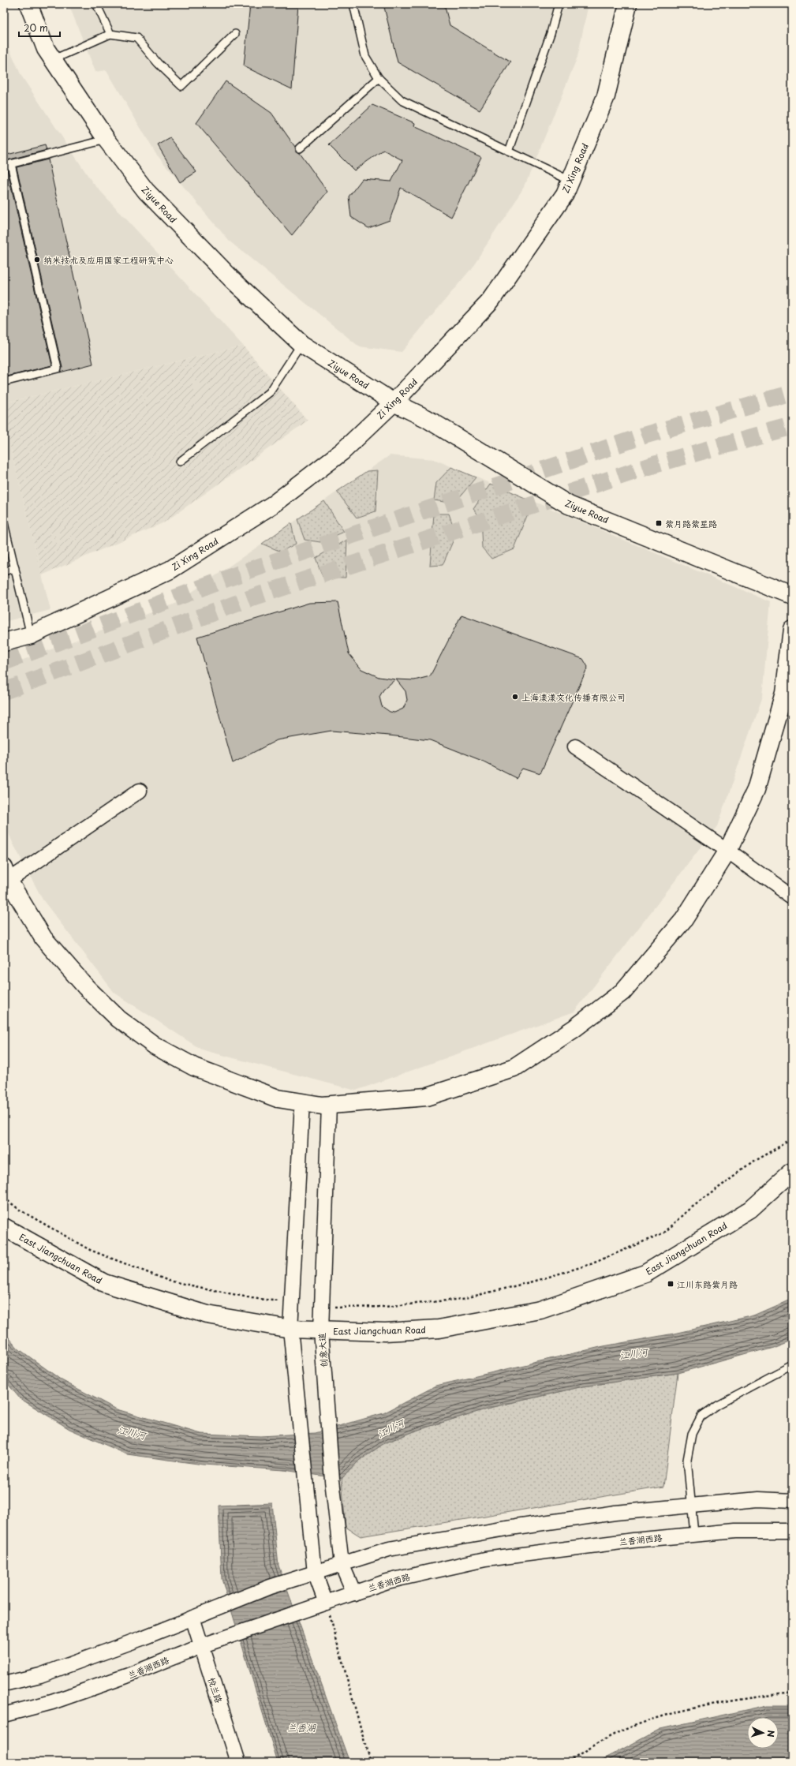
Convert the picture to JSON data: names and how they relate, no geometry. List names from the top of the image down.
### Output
{
  "streets": {
    "street": [
      "Zi Xing Road",
      "Ziyue Road",
      "East Jiangchuan Road",
      "创意大道",
      "兰香湖西路",
      "悦兰路"
    ]
  },
  "crossings": [
    ["Zi Xing Road", "Ziyue Road"],
    ["East Jiangchuan Road", "创意大道"],
    ["创意大道", "兰香湖西路"],
    ["兰香湖西路", "悦兰路"]
  ],
  "water": ["江川河", "兰香湖"],
  "places": {
    "other": ["纳米技术及应用国家工程研究中心", "上海漾漾文化传播有限公司"],
    "transit": ["紫月路紫星路", "江川东路紫月路"]
  },
  "scale_bar": "20 m",
  "north": "right"
}
